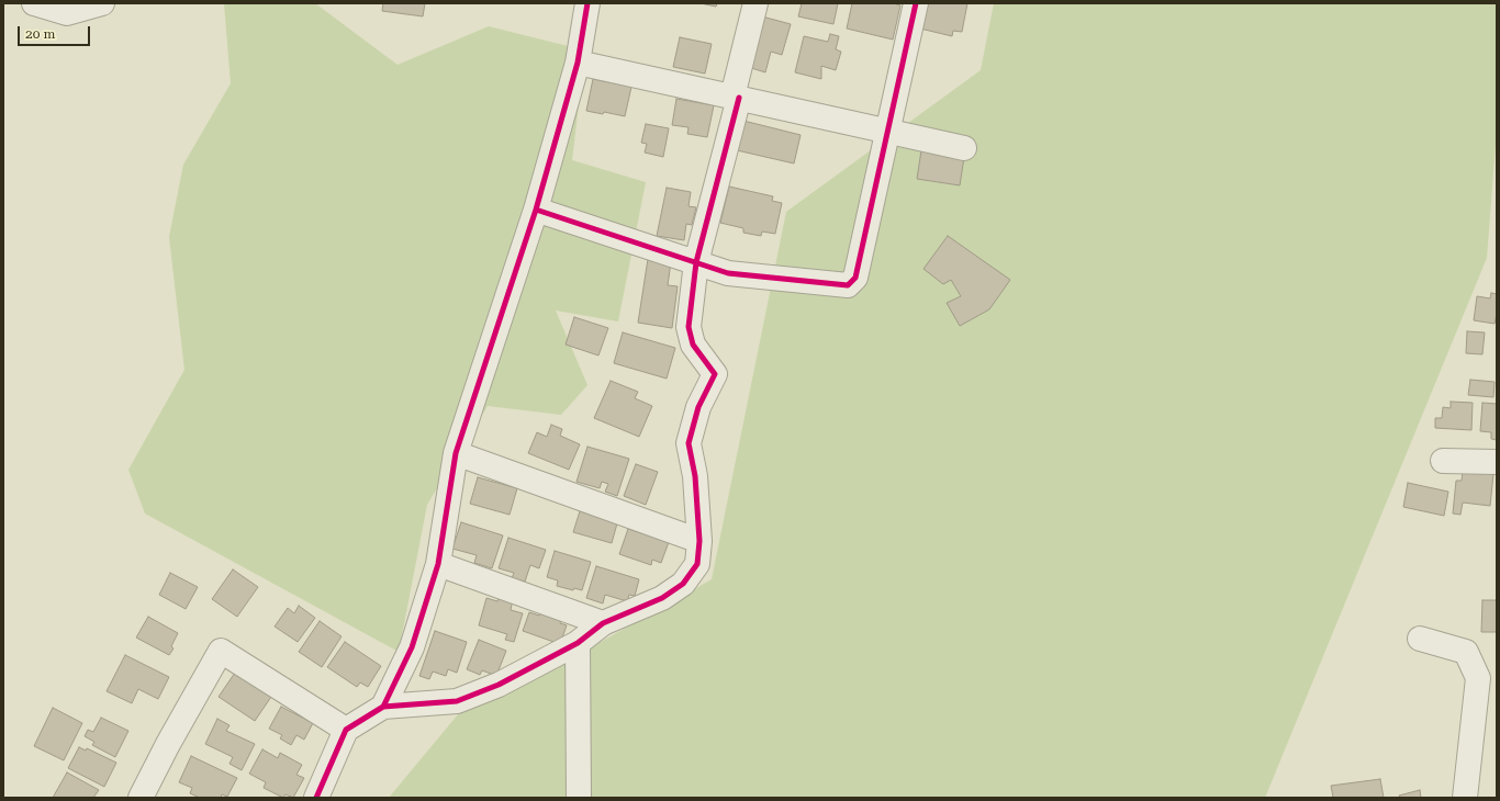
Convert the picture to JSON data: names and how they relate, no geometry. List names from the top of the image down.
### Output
{
  "scale_bar": "20 m"
}
